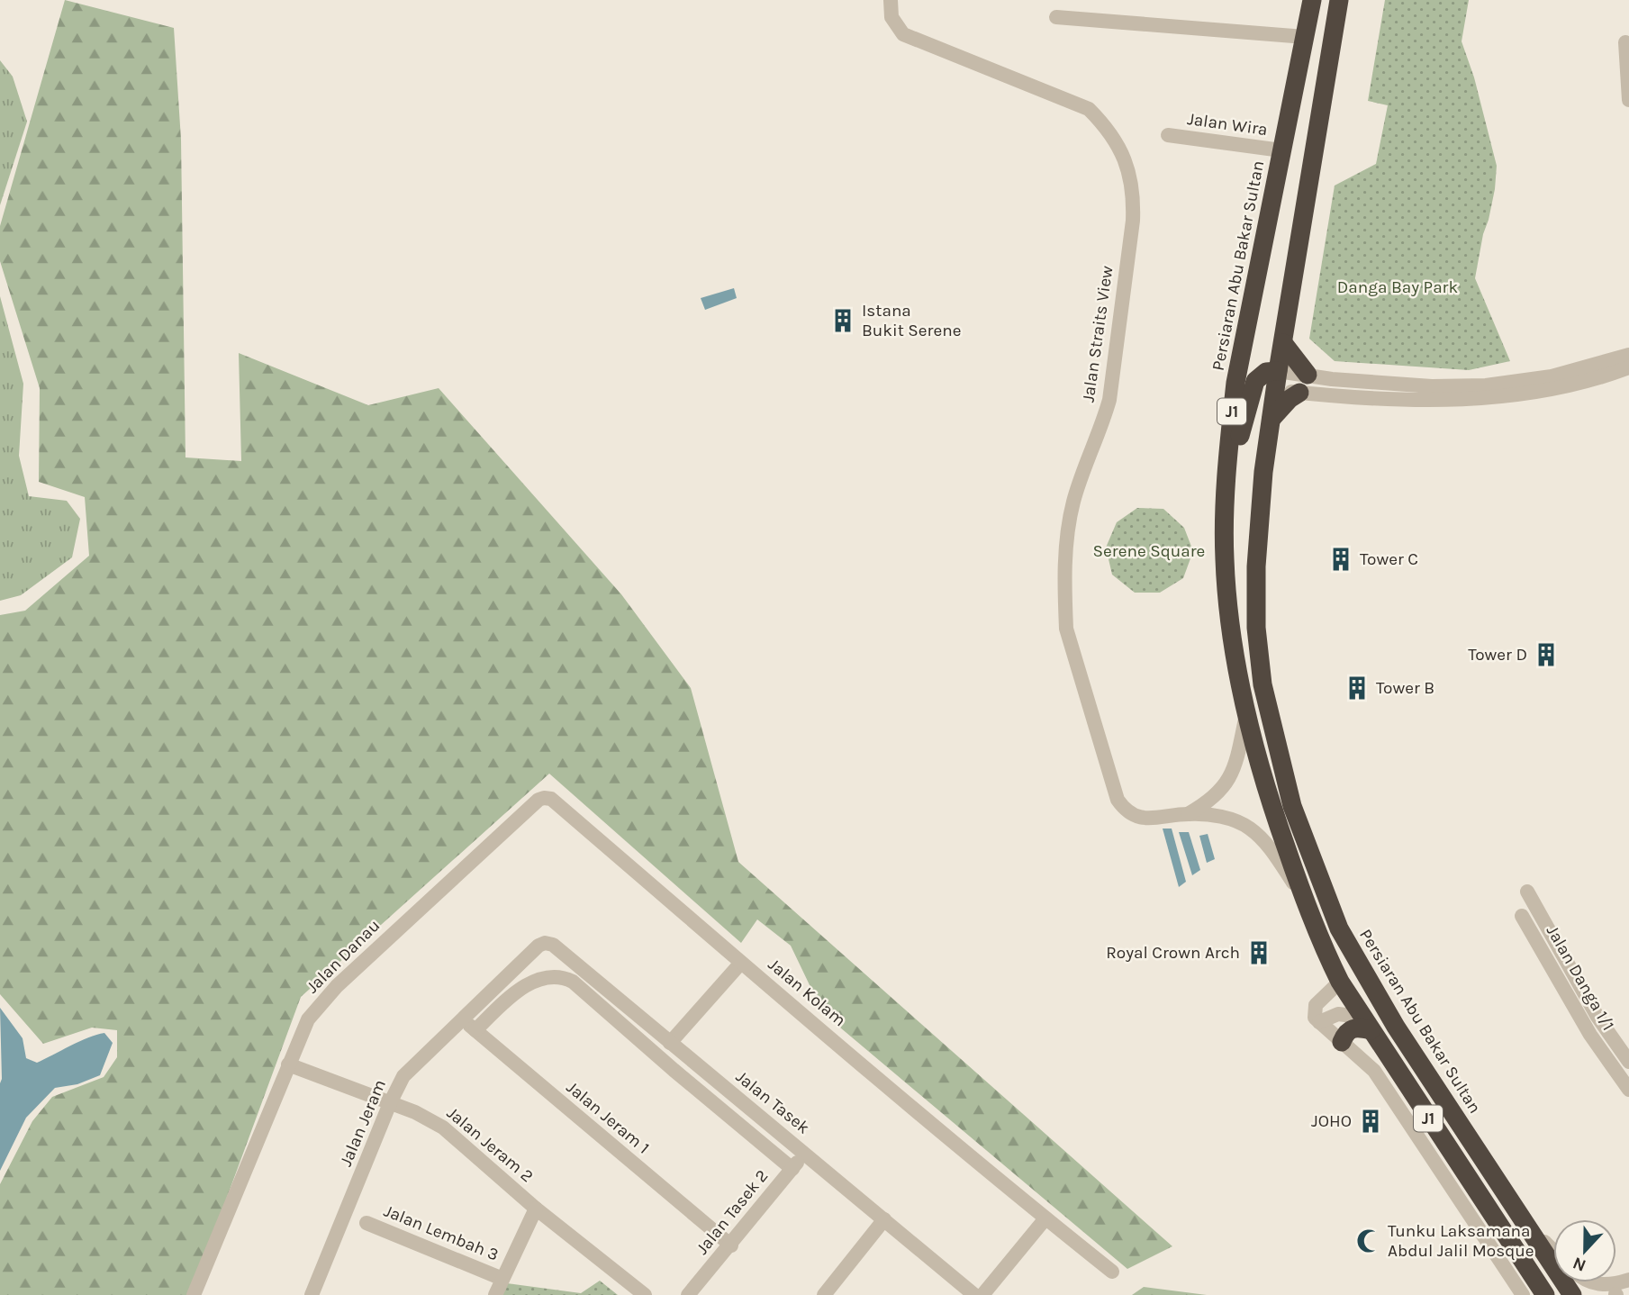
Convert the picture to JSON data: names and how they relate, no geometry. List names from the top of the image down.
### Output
{
  "streets": {
    "highway": ["Persiaran Abu Bakar Sultan", "J1"],
    "street": [
      "Jalan Wira",
      "Jalan Straits View",
      "Jalan Danau",
      "Jalan Danga 1/1",
      "Jalan Kolam",
      "Jalan Tasek",
      "Jalan Jeram 1",
      "Jalan Jeram",
      "Jalan Jeram 2",
      "Jalan Tasek 2",
      "Jalan Lembah 3"
    ]
  },
  "crossings": [
    ["Jalan Wira", "Persiaran Abu Bakar Sultan"],
    ["Persiaran Abu Bakar Sultan", "Jalan Straits View"],
    ["Jalan Danau", "Jalan Kolam"],
    ["Jalan Danau", "Jalan Jeram 2"],
    ["Jalan Tasek", "Jalan Jeram"],
    ["Jalan Tasek", "Jalan Tasek 2"],
    ["Jalan Jeram 1", "Jalan Jeram"],
    ["Jalan Jeram 1", "Jalan Tasek 2"],
    ["Jalan Jeram", "Jalan Jeram 2"]
  ],
  "parks": ["Danga Bay Park", "Serene Square"],
  "places": {
    "building": [
      "Istana Bukit Serene",
      "Tower C",
      "Tower D",
      "Tower B",
      "Royal Crown Arch",
      "JOHO"
    ],
    "mosque": ["Tunku Laksamana Abdul Jalil Mosque"]
  },
  "north": "bottom"
}
